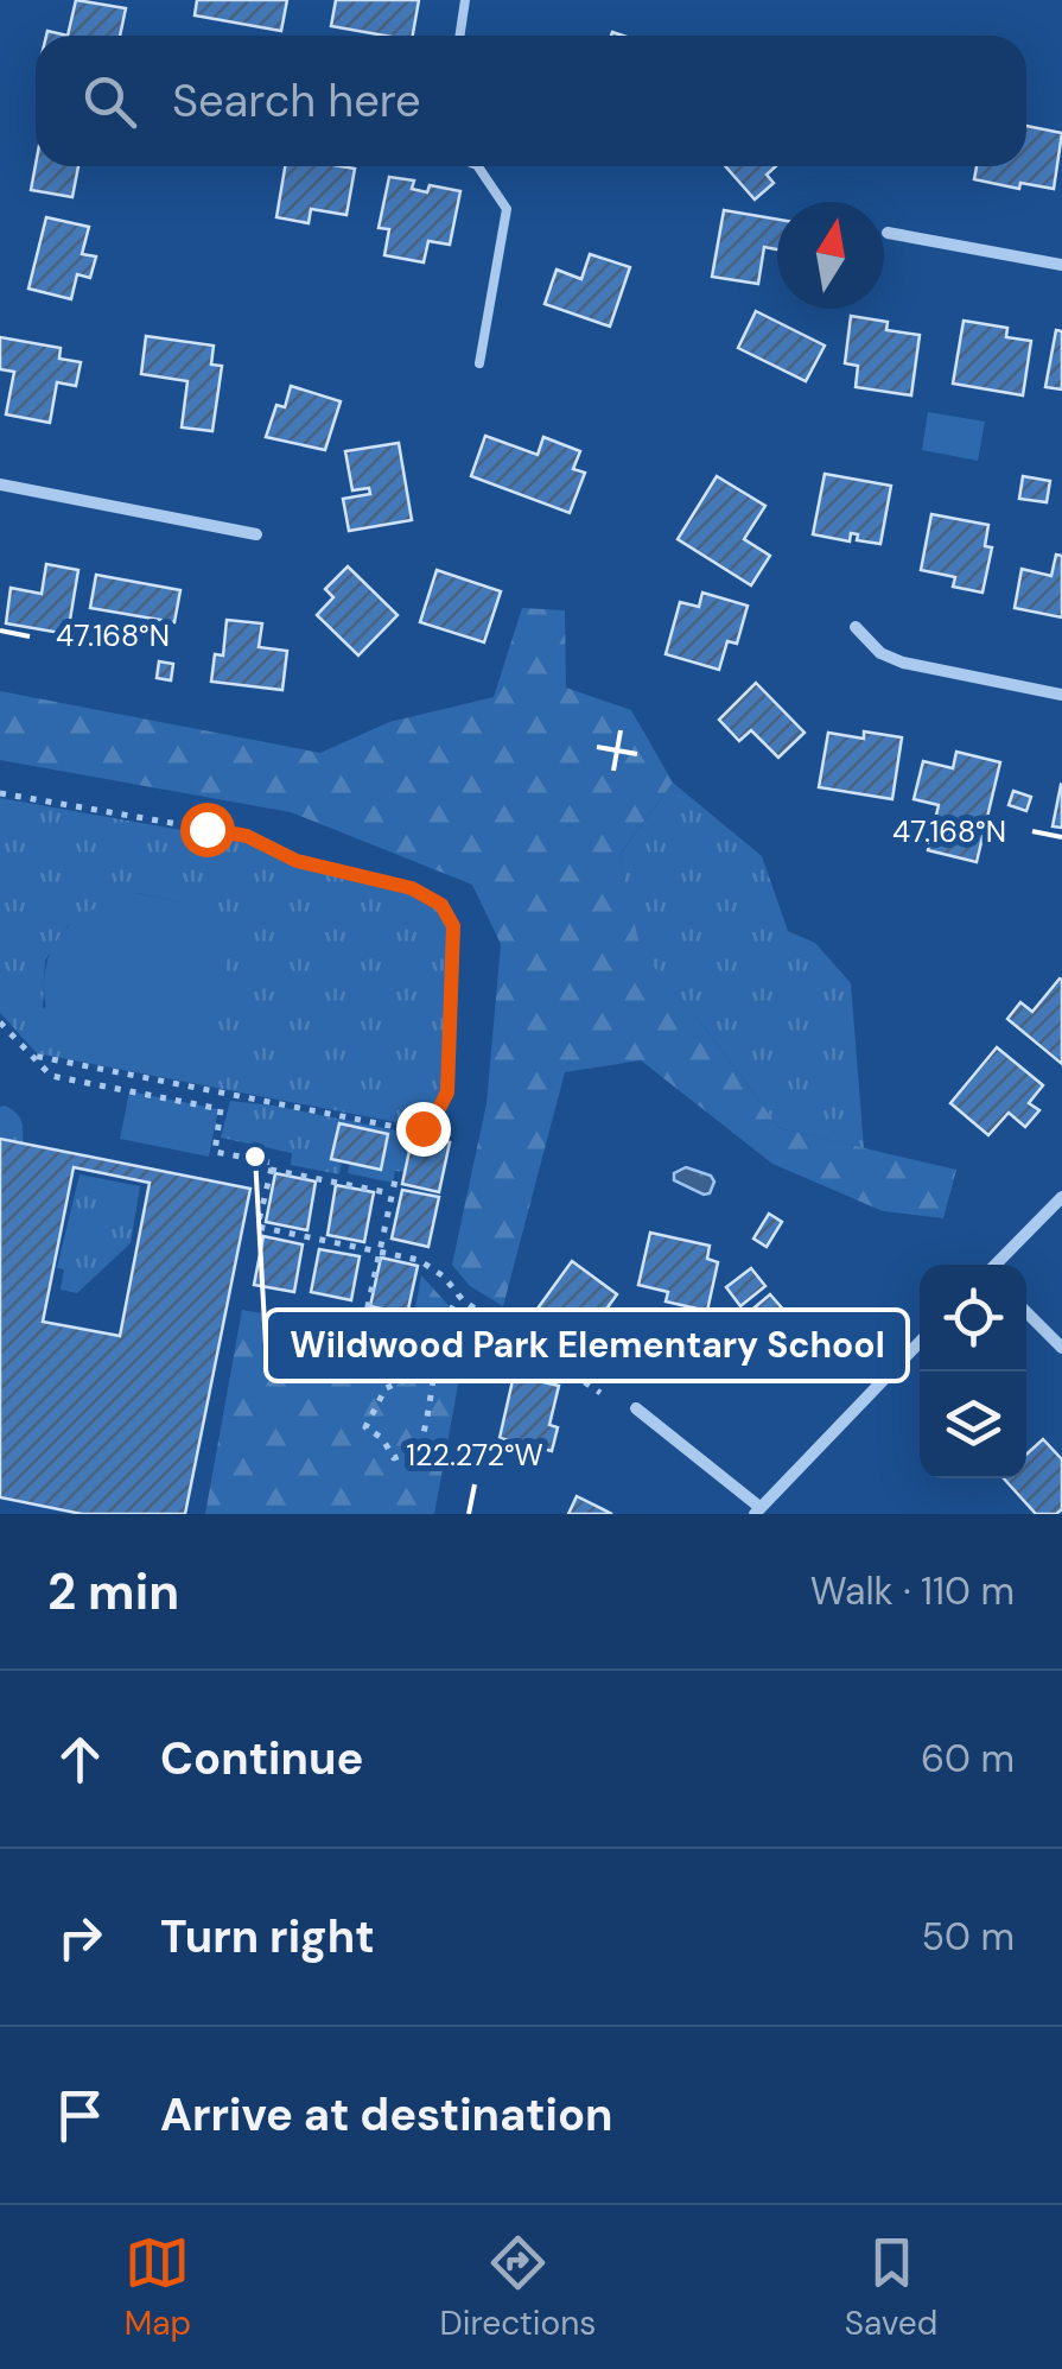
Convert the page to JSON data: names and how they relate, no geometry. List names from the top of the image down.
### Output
{
  "places": ["Wildwood Park Elementary School"],
  "north": "top",
  "page": {
    "search": "Search here",
    "heading": ["2 min", "Walk · 110 m"],
    "list": [
      ["Continue", "60 m"],
      ["Turn right", "50 m"],
      "Arrive at destination"
    ],
    "nav": ["Map", "Directions", "Saved"]
  },
  "coordinates": ["47.168°N", "122.272°W"]
}
